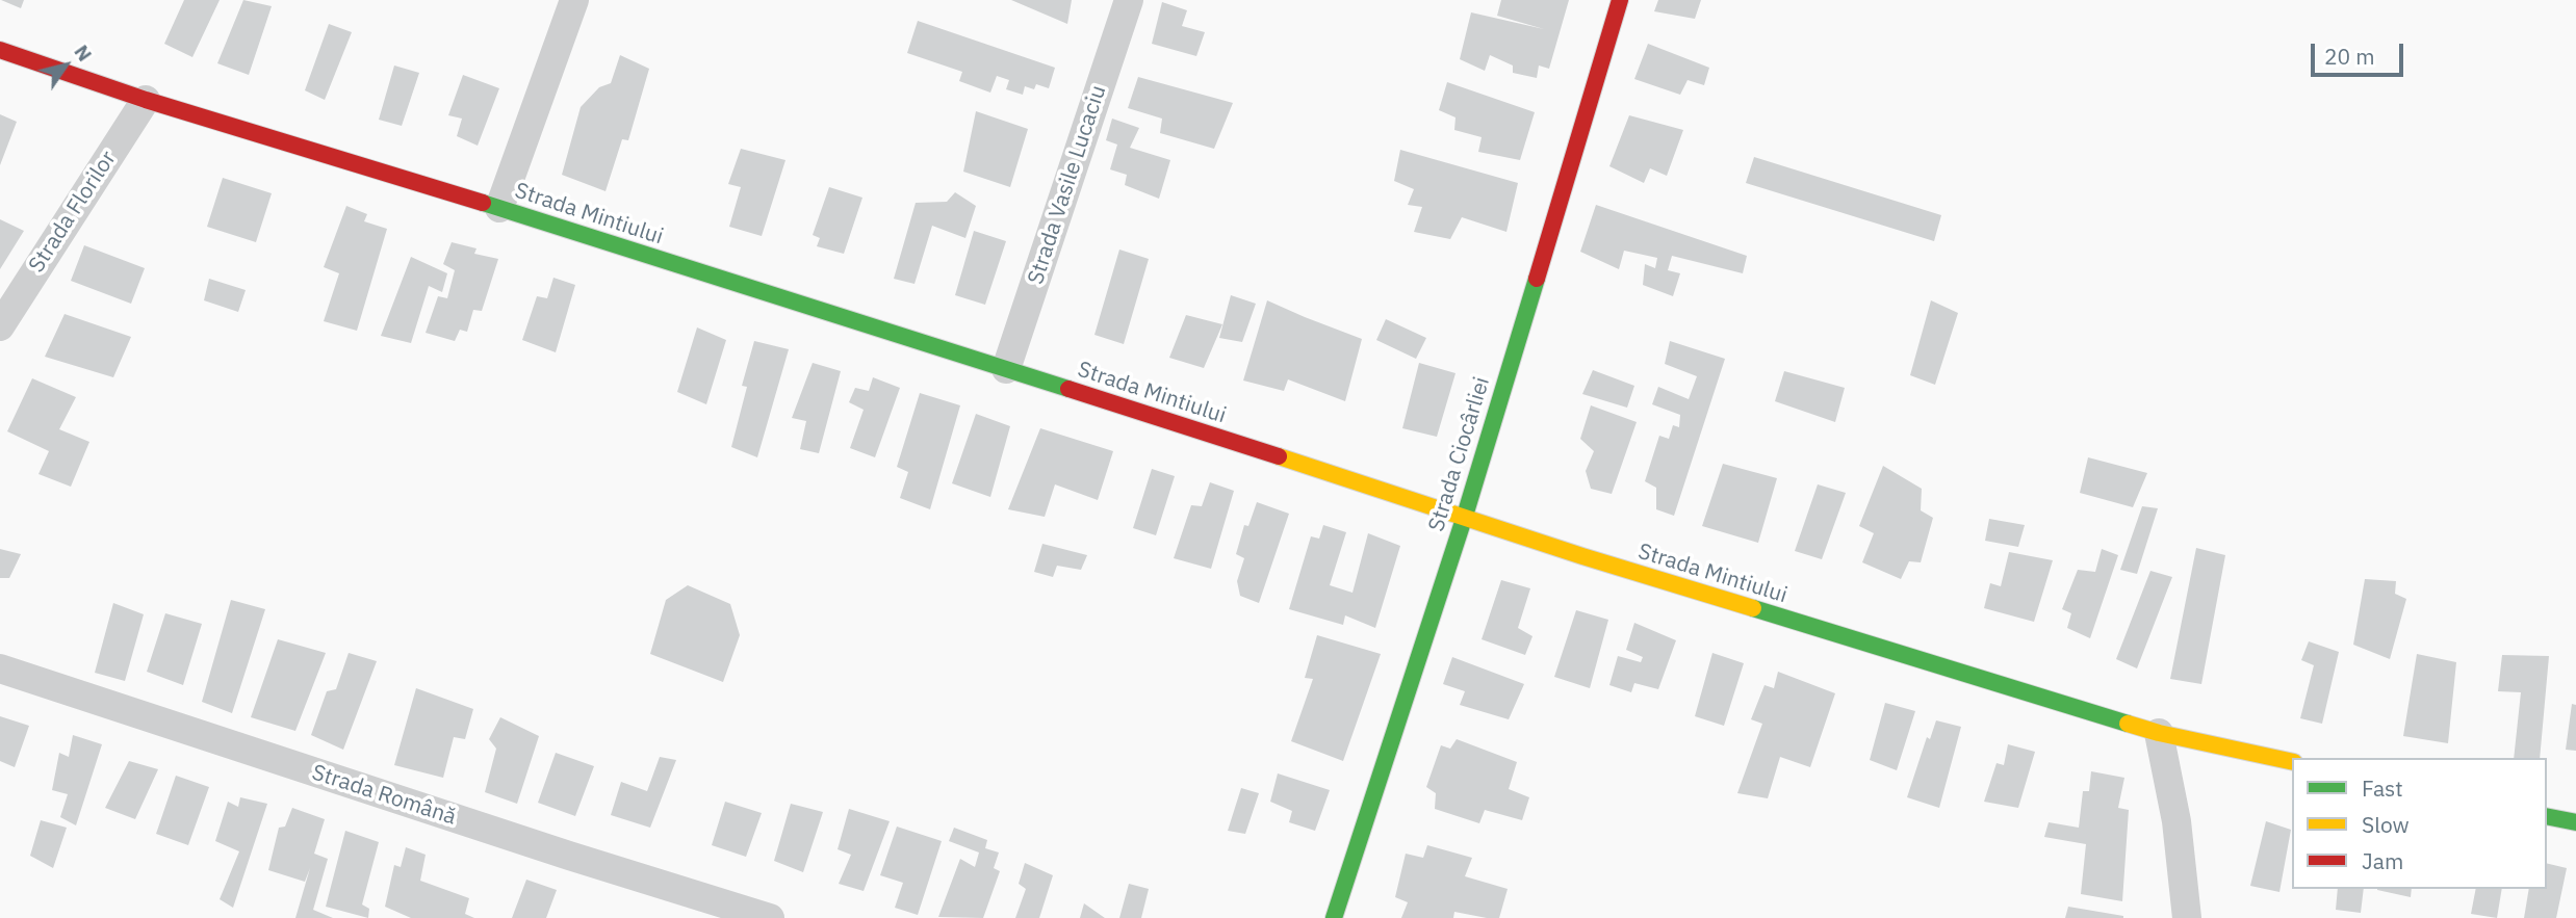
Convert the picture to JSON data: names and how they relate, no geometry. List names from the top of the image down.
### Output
{
  "streets": {
    "main road": ["Strada Mintiului", "Strada Ciocârliei"],
    "street": ["Strada Vasile Lucaciu", "Strada Florilor", "Strada Română"]
  },
  "crossings": [
    ["Strada Vasile Lucaciu", "Strada Mintiului"],
    ["Strada Florilor", "Strada Mintiului"],
    ["Strada Mintiului", "Strada Ciocârliei"]
  ],
  "legend": ["Fast", "Slow", "Jam"],
  "scale_bar": "20 m",
  "north": "top right"
}
